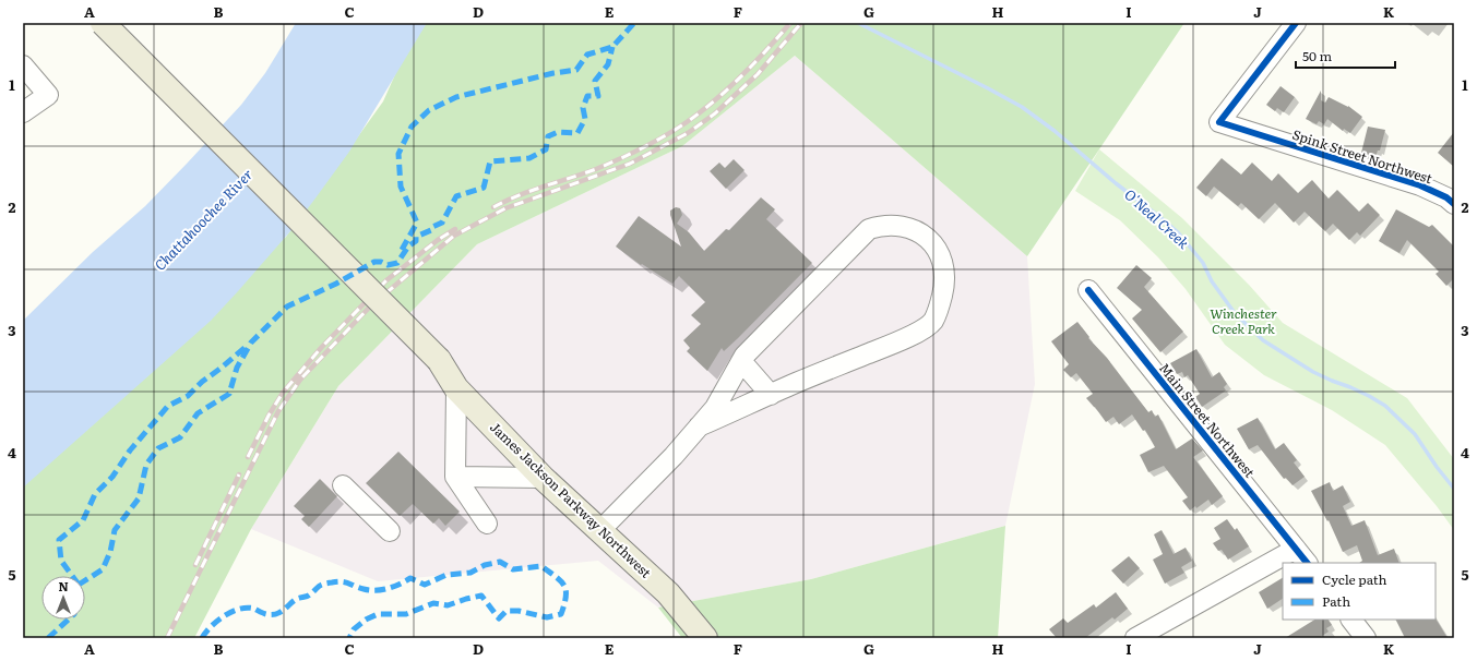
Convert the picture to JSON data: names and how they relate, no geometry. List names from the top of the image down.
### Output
{
  "streets": {
    "main road": ["James Jackson Parkway Northwest"],
    "street": ["Spink Street Northwest", "Main Street Northwest"]
  },
  "water": ["O'Neal Creek", "Chattahoochee River"],
  "parks": ["Winchester Creek Park"],
  "legend": ["Cycle path", "Path"],
  "scale_bar": "50 m",
  "north": "top",
  "grid": {
    "columns": [
      "A",
      "B",
      "C",
      "D",
      "E",
      "F",
      "G",
      "H",
      "I",
      "J",
      "K"
    ],
    "rows": [
      "1",
      "2",
      "3",
      "4",
      "5"
    ]
  }
}
